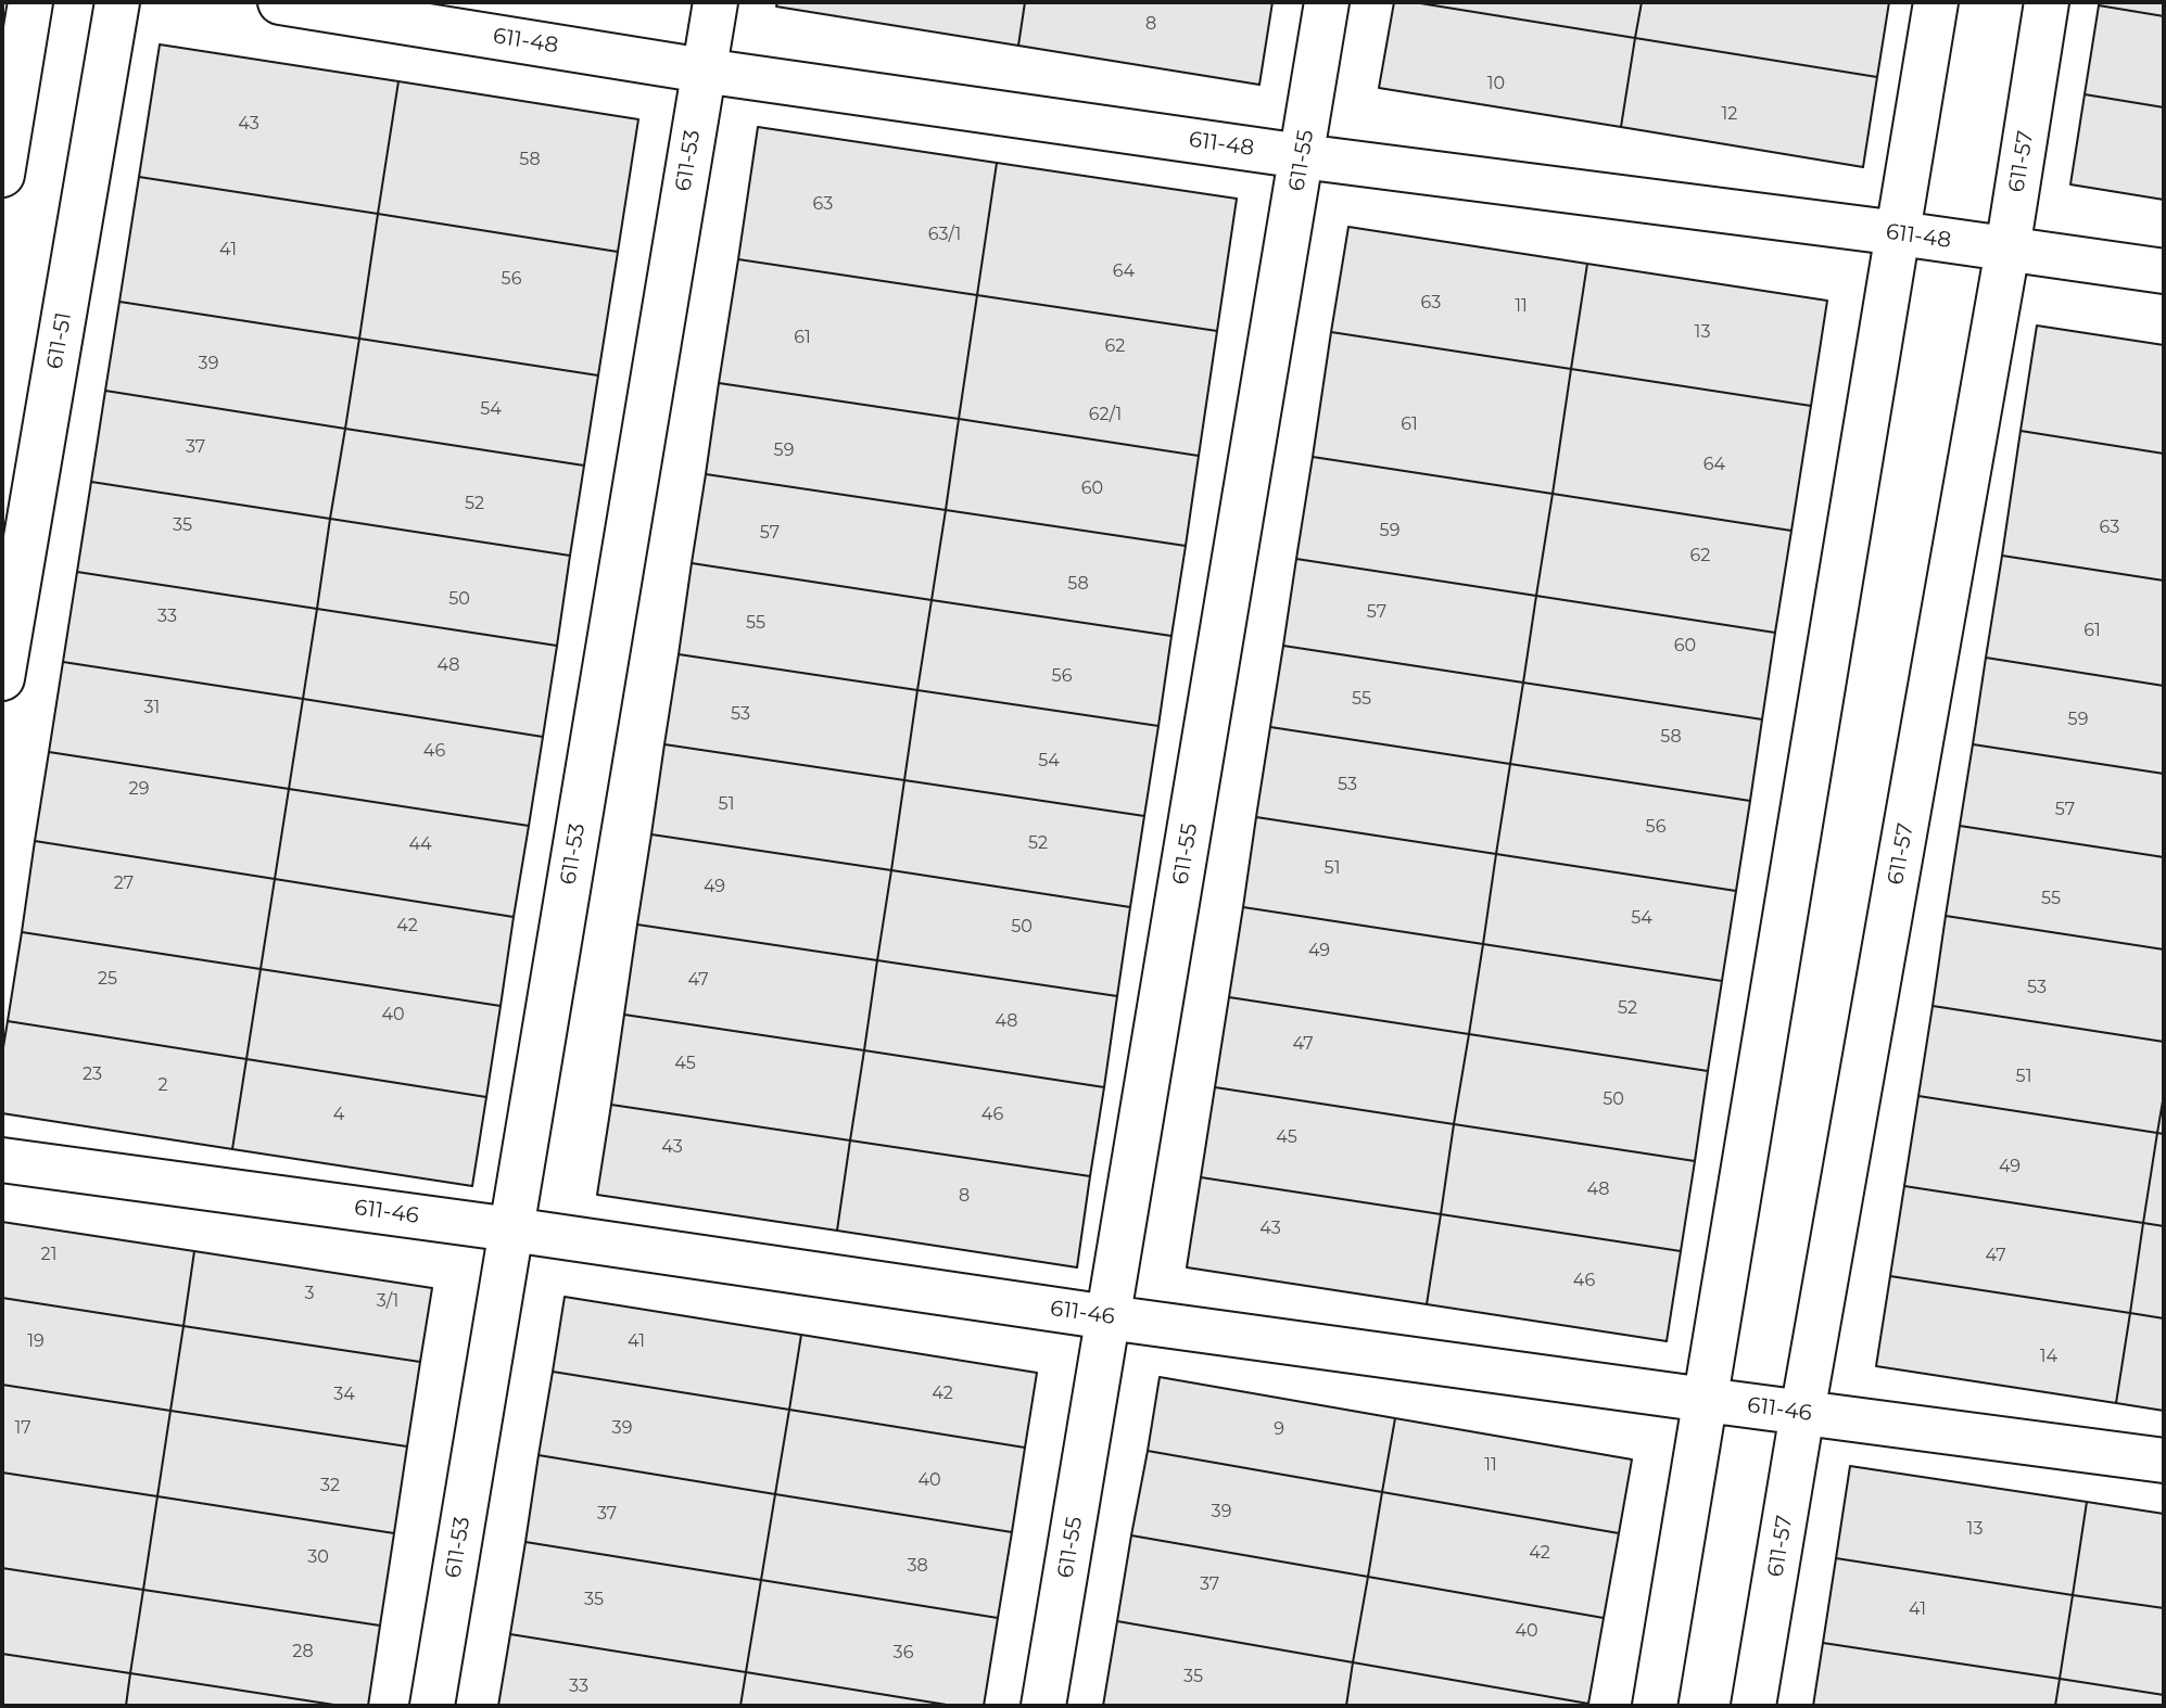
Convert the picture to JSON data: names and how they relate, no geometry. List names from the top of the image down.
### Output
{
  "streets": {
    "street": [
      "611-48",
      "611-53",
      "611-55",
      "611-57",
      "611-51",
      "611-46"
    ]
  },
  "crossings": [
    ["611-48", "611-53"],
    ["611-48", "611-55"],
    ["611-48", "611-57"],
    ["611-53", "611-46"],
    ["611-55", "611-46"],
    ["611-57", "611-46"]
  ],
  "house_numbers": [
    "8",
    "10",
    "12",
    "43",
    "58",
    "63",
    "63/1",
    "41",
    "64",
    "56",
    "63",
    "11",
    "13",
    "61",
    "62",
    "39",
    "54",
    "62/1",
    "61",
    "37",
    "59",
    "64",
    "60",
    "52",
    "35",
    "63",
    "59",
    "57",
    "62",
    "58",
    "50",
    "57",
    "33",
    "55",
    "61",
    "60",
    "48",
    "56",
    "55",
    "31",
    "53",
    "59",
    "58",
    "46",
    "54",
    "53",
    "29",
    "51",
    "57",
    "56",
    "52",
    "44",
    "51",
    "27",
    "49",
    "55",
    "54",
    "42",
    "50",
    "49",
    "25",
    "47",
    "53",
    "52",
    "40",
    "48",
    "47",
    "45",
    "23",
    "51",
    "2",
    "50",
    "4",
    "46",
    "45",
    "43",
    "49",
    "48",
    "8",
    "43",
    "21",
    "47",
    "46",
    "3",
    "3/1",
    "19",
    "41",
    "14",
    "42",
    "34",
    "17",
    "39",
    "9",
    "11",
    "40",
    "32",
    "39",
    "37",
    "13",
    "42",
    "30",
    "38",
    "37",
    "35",
    "41",
    "40",
    "28",
    "36",
    "35",
    "33"
  ]
}
